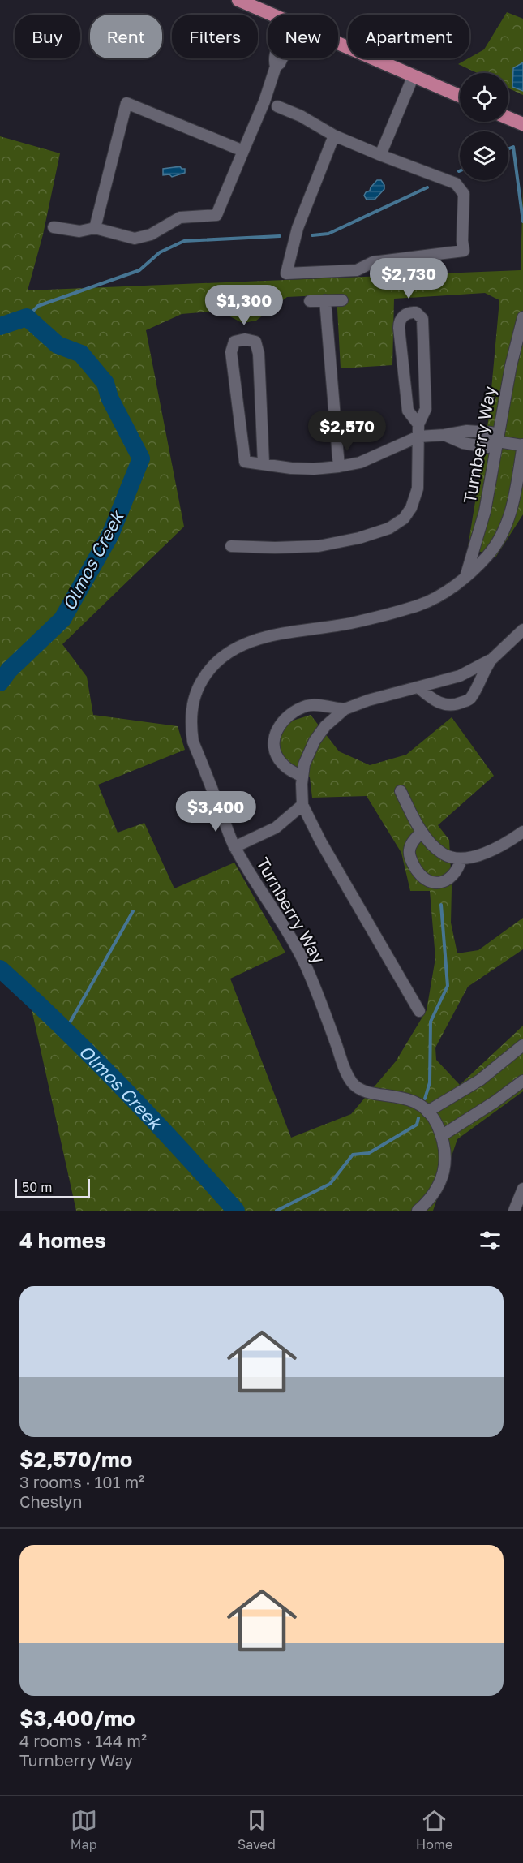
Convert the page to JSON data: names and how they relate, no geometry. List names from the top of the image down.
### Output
{
  "streets": {
    "street": ["Turnberry Way"]
  },
  "water": ["Olmos Creek"],
  "scale_bar": "50 m",
  "page": {
    "chip": [
      "Buy",
      "Rent",
      "Filters",
      "New",
      "Apartment"
    ],
    "price": [
      "$2,730",
      "$1,300",
      "$2,570",
      "$3,400"
    ],
    "scale": "50 m",
    "heading": "4 homes",
    "list": [
      {
        "name": "$2,570/mo",
        "note": "3 rooms · 101 m² · Cheslyn"
      },
      {
        "name": "$3,400/mo",
        "note": "4 rooms · 144 m² · Turnberry Way"
      }
    ],
    "tabs": ["Map", "Saved", "Home"]
  }
}
